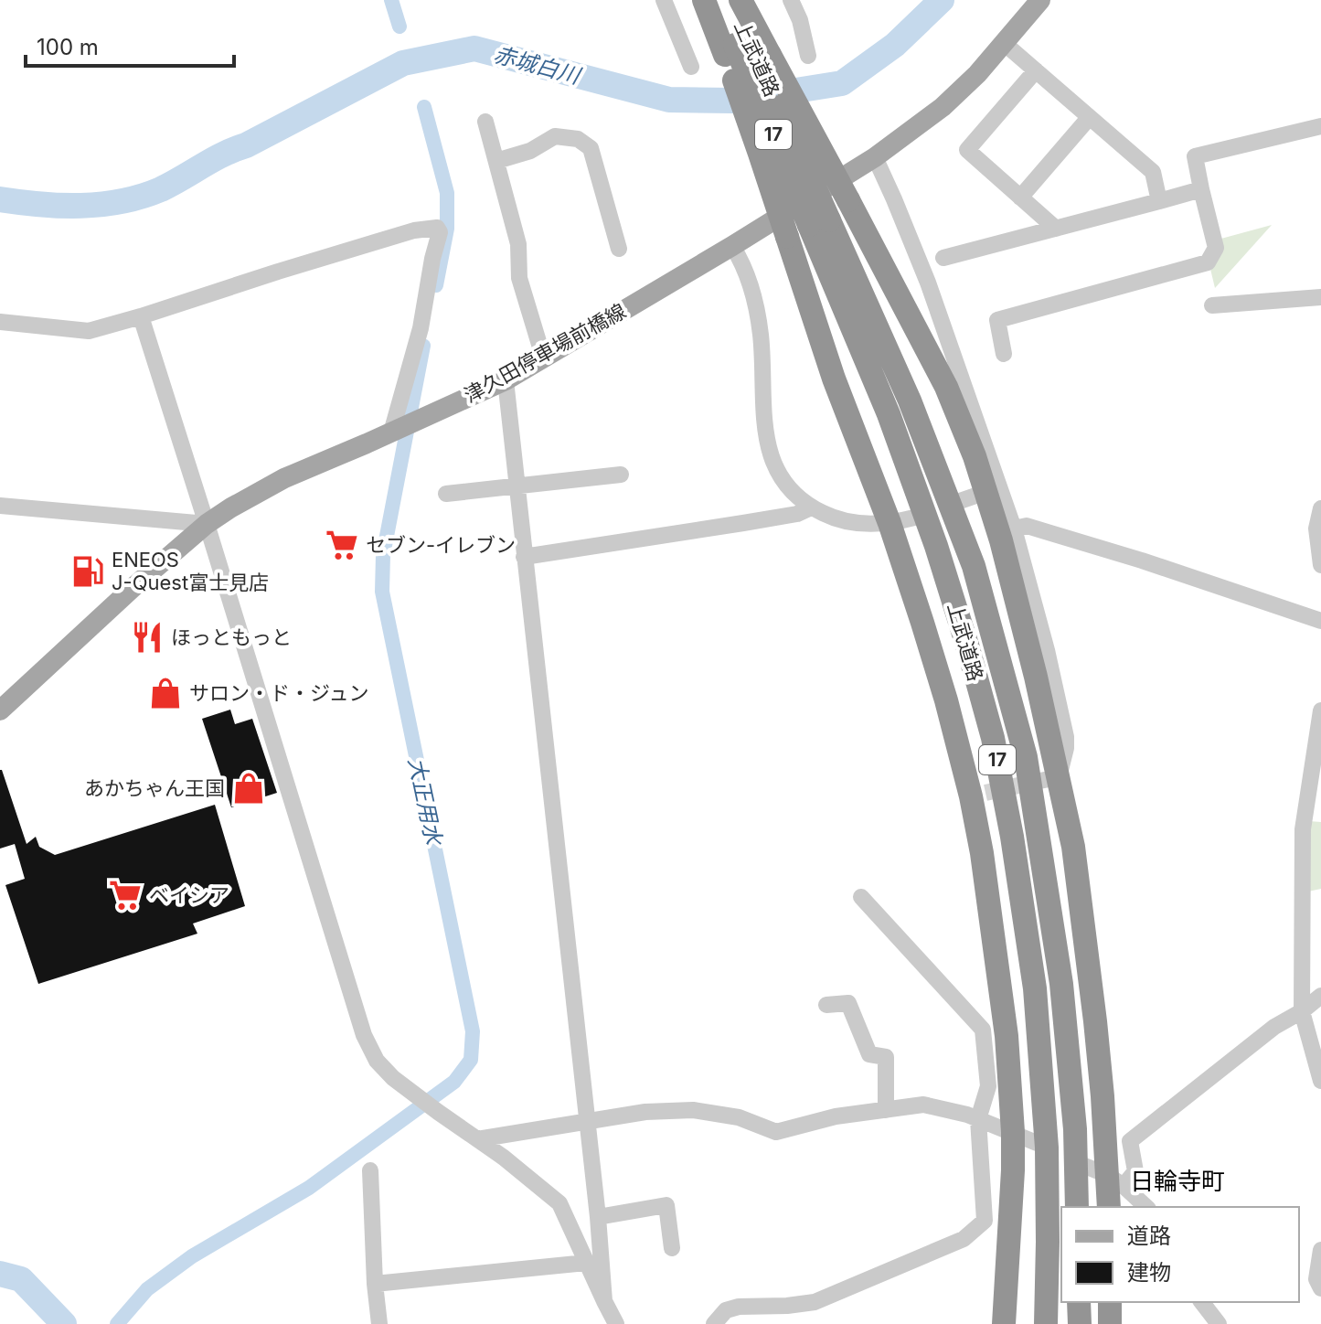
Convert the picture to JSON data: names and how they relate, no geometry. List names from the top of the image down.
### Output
{
  "streets": {
    "highway": ["上武道路", "17"],
    "main road": ["津久田停車場前橋線"]
  },
  "crossings": [
    ["上武道路", "17"]
  ],
  "districts": ["日輪寺町"],
  "water": ["赤城白川", "大正用水"],
  "places": {
    "supermarket": ["セブン-イレブン", "ベイシア"],
    "fuel station": ["ENEOS J-Quest富士見店"],
    "restaurant": ["ほっともっと"],
    "shop": ["サロン・ド・ジュン", "あかちゃん王国"]
  },
  "legend": ["道路", "建物"],
  "scale_bar": "100 m"
}
